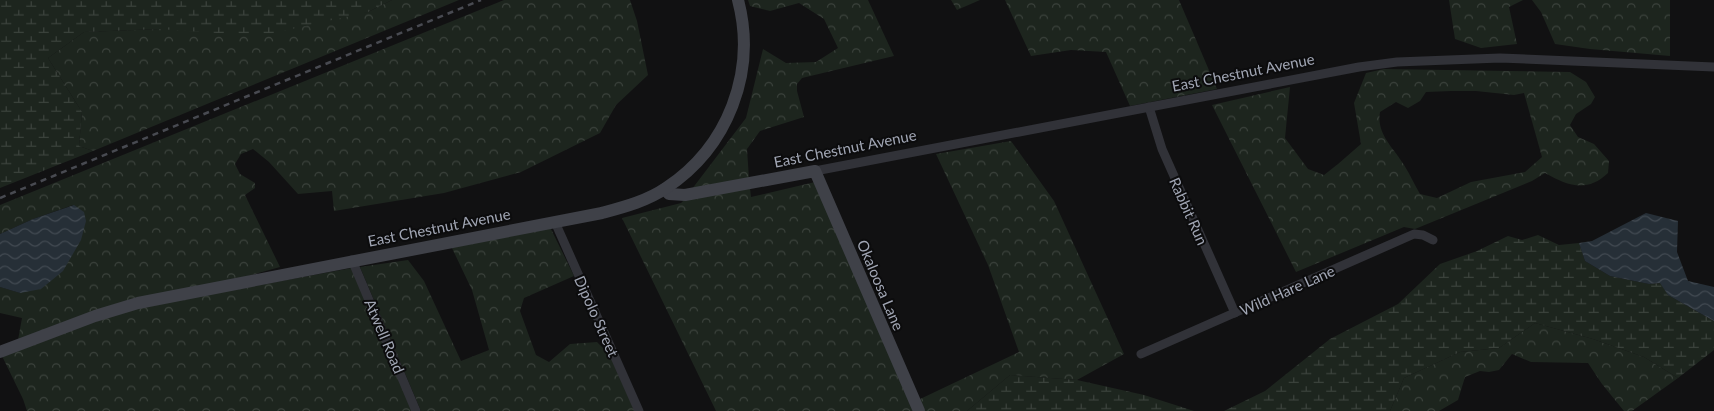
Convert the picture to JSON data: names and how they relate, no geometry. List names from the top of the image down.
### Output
{
  "streets": {
    "street": [
      "East Chestnut Avenue",
      "Rabbit Run",
      "Okaloosa Lane",
      "Wild Hare Lane",
      "Dipolo Street",
      "Atwell Road"
    ]
  },
  "crossings": [
    ["East Chestnut Avenue", "Rabbit Run"],
    ["East Chestnut Avenue", "Okaloosa Lane"],
    ["East Chestnut Avenue", "Dipolo Street"],
    ["East Chestnut Avenue", "Atwell Road"],
    ["Rabbit Run", "Wild Hare Lane"]
  ]
}
